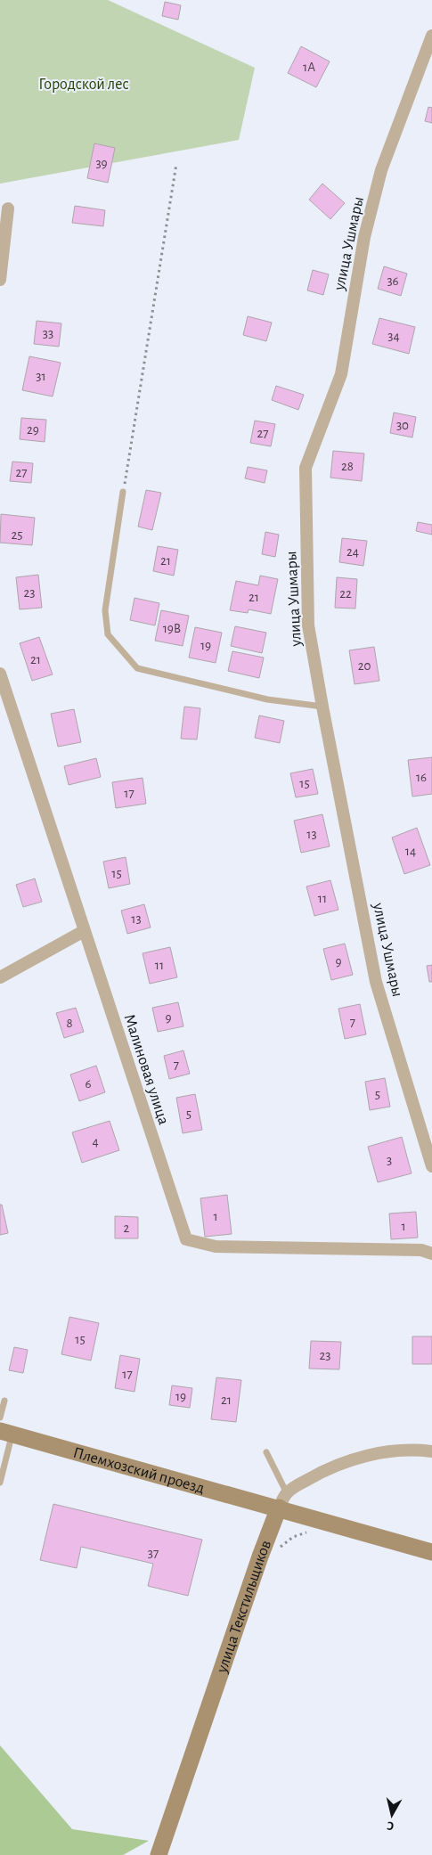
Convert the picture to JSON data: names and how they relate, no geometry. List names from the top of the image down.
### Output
{
  "streets": {
    "main road": ["Племхозский проезд", "улица Текстильщиков"],
    "street": ["улица Ушмары", "Малиновая улица"]
  },
  "crossings": [
    ["Племхозский проезд", "улица Текстильщиков"]
  ],
  "parks": ["Городской лес"],
  "house_numbers": [
    "1А",
    "39",
    "36",
    "33",
    "34",
    "31",
    "30",
    "29",
    "27",
    "28",
    "27",
    "25",
    "24",
    "21",
    "23",
    "22",
    "21",
    "19В",
    "19",
    "21",
    "20",
    "16",
    "15",
    "17",
    "13",
    "14",
    "15",
    "11",
    "13",
    "9",
    "11",
    "9",
    "7",
    "8",
    "7",
    "6",
    "5",
    "5",
    "4",
    "3",
    "1",
    "1",
    "2",
    "15",
    "23",
    "17",
    "19",
    "21",
    "37"
  ],
  "north": "bottom"
}
